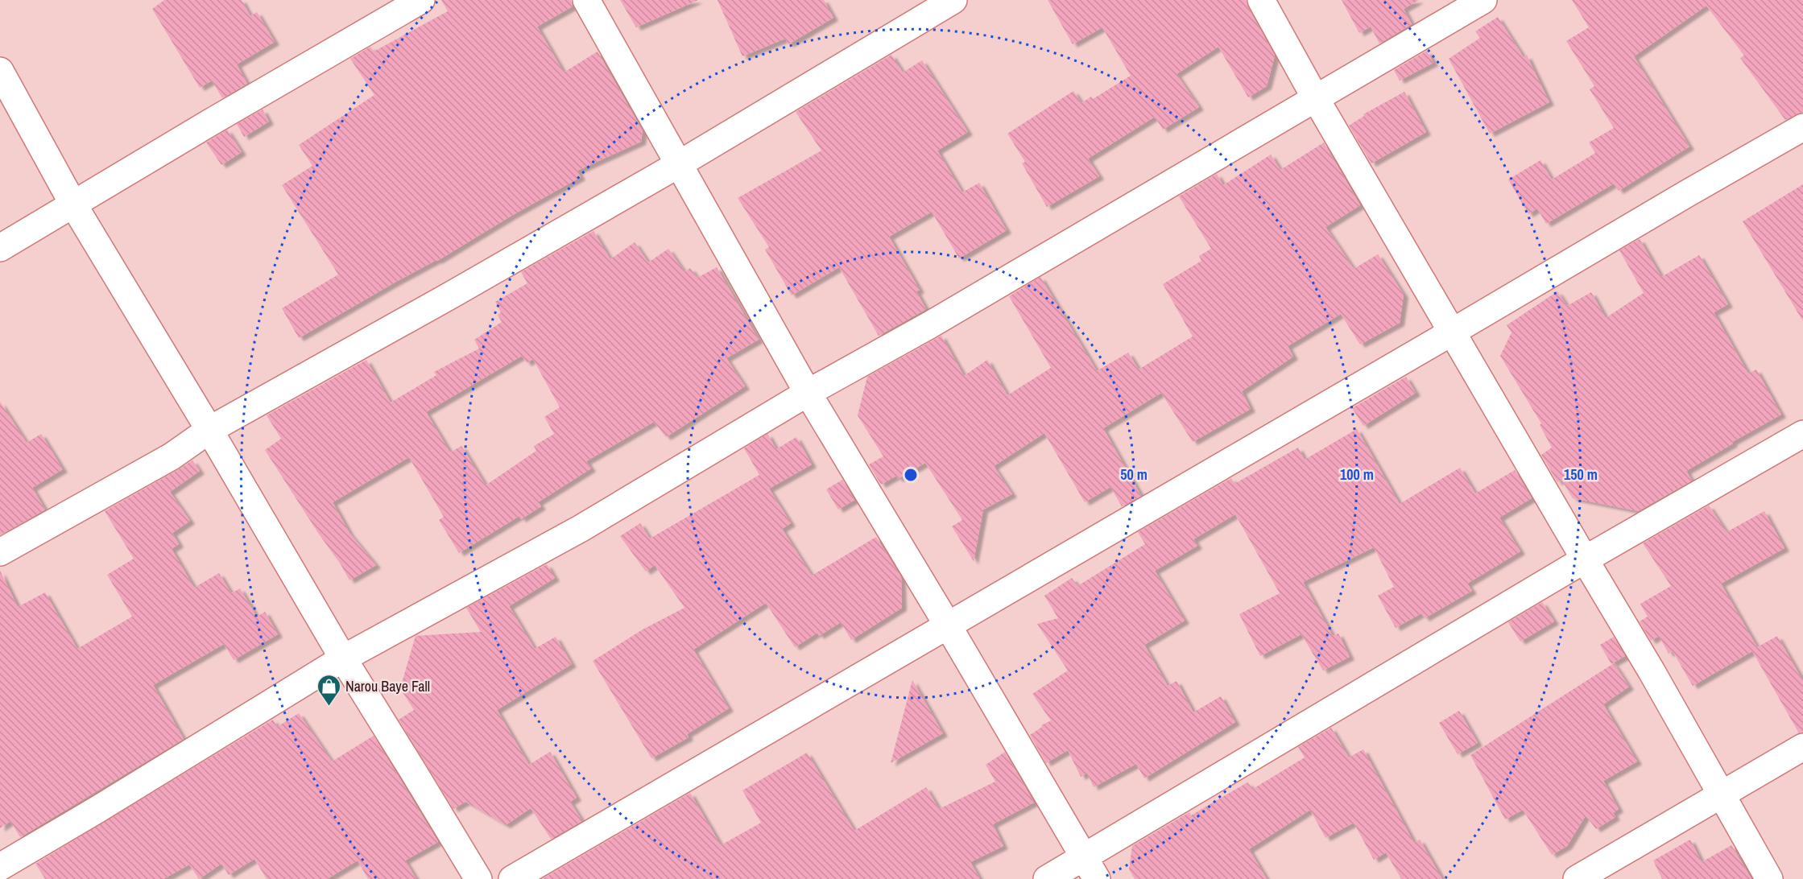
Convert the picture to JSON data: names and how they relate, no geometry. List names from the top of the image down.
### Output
{
  "places": {
    "shop": ["Narou Baye Fall"]
  },
  "rings": ["50 m", "100 m", "150 m"]
}
